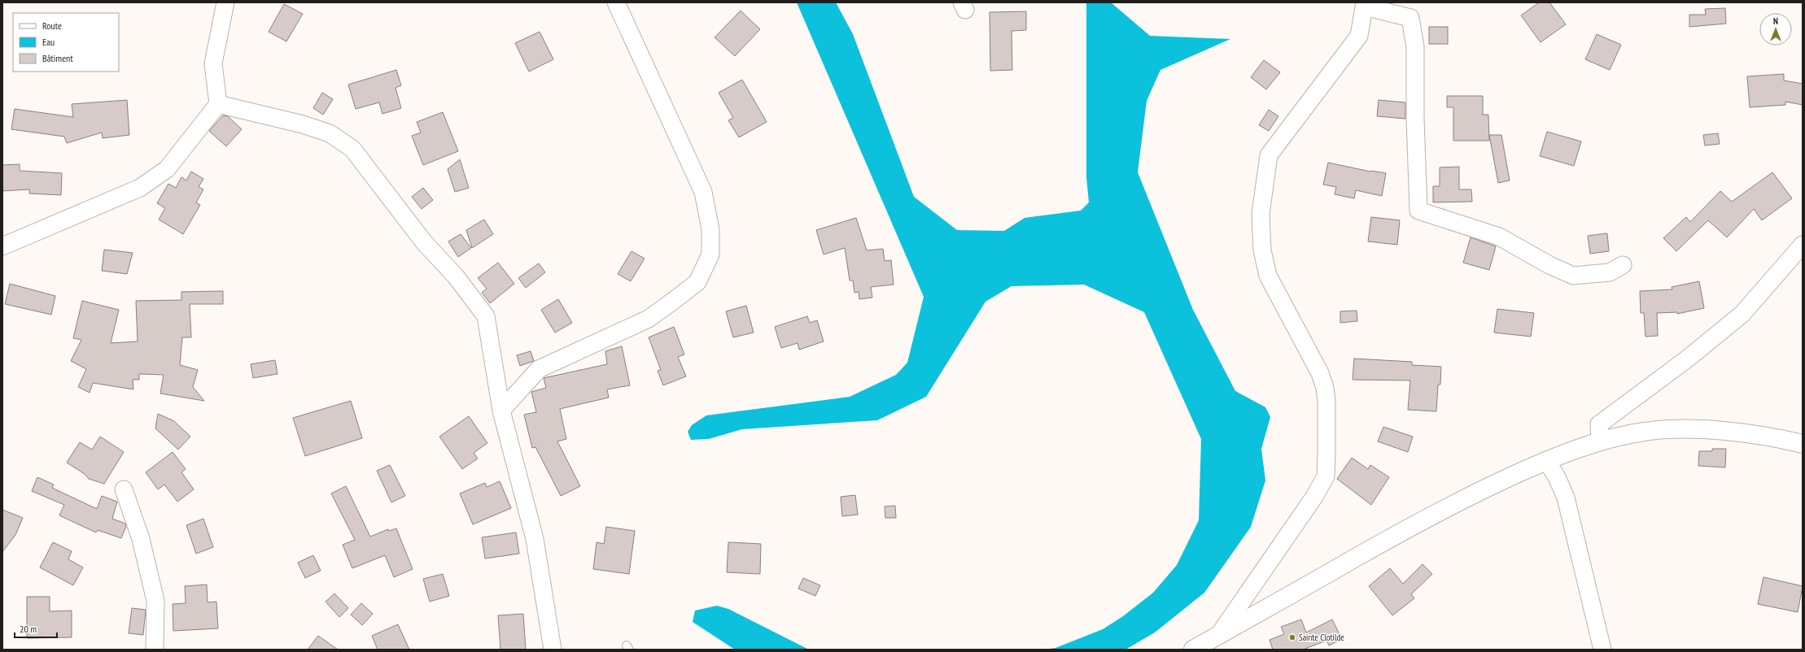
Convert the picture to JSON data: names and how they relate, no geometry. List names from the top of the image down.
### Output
{
  "places": ["Sainte Clotilde"],
  "legend": ["Route", "Eau", "Bâtiment"],
  "scale_bar": "20 m",
  "north": "top"
}
